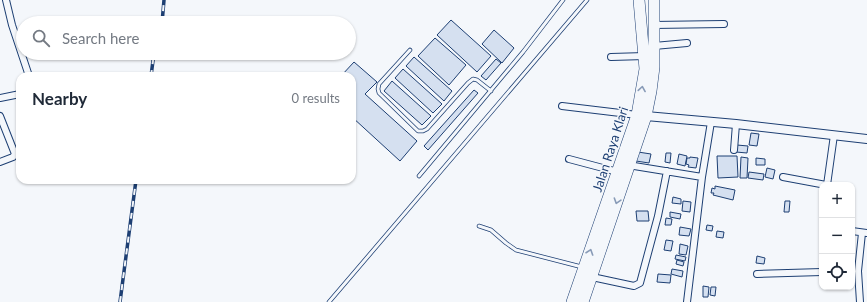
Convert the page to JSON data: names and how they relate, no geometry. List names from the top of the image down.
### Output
{
  "streets": {
    "highway": ["Jalan Raya Klari"]
  },
  "page": {
    "search": "Search here",
    "heading": ["Nearby", "0 results"],
    "map_buttons": ["+", "−"]
  }
}
